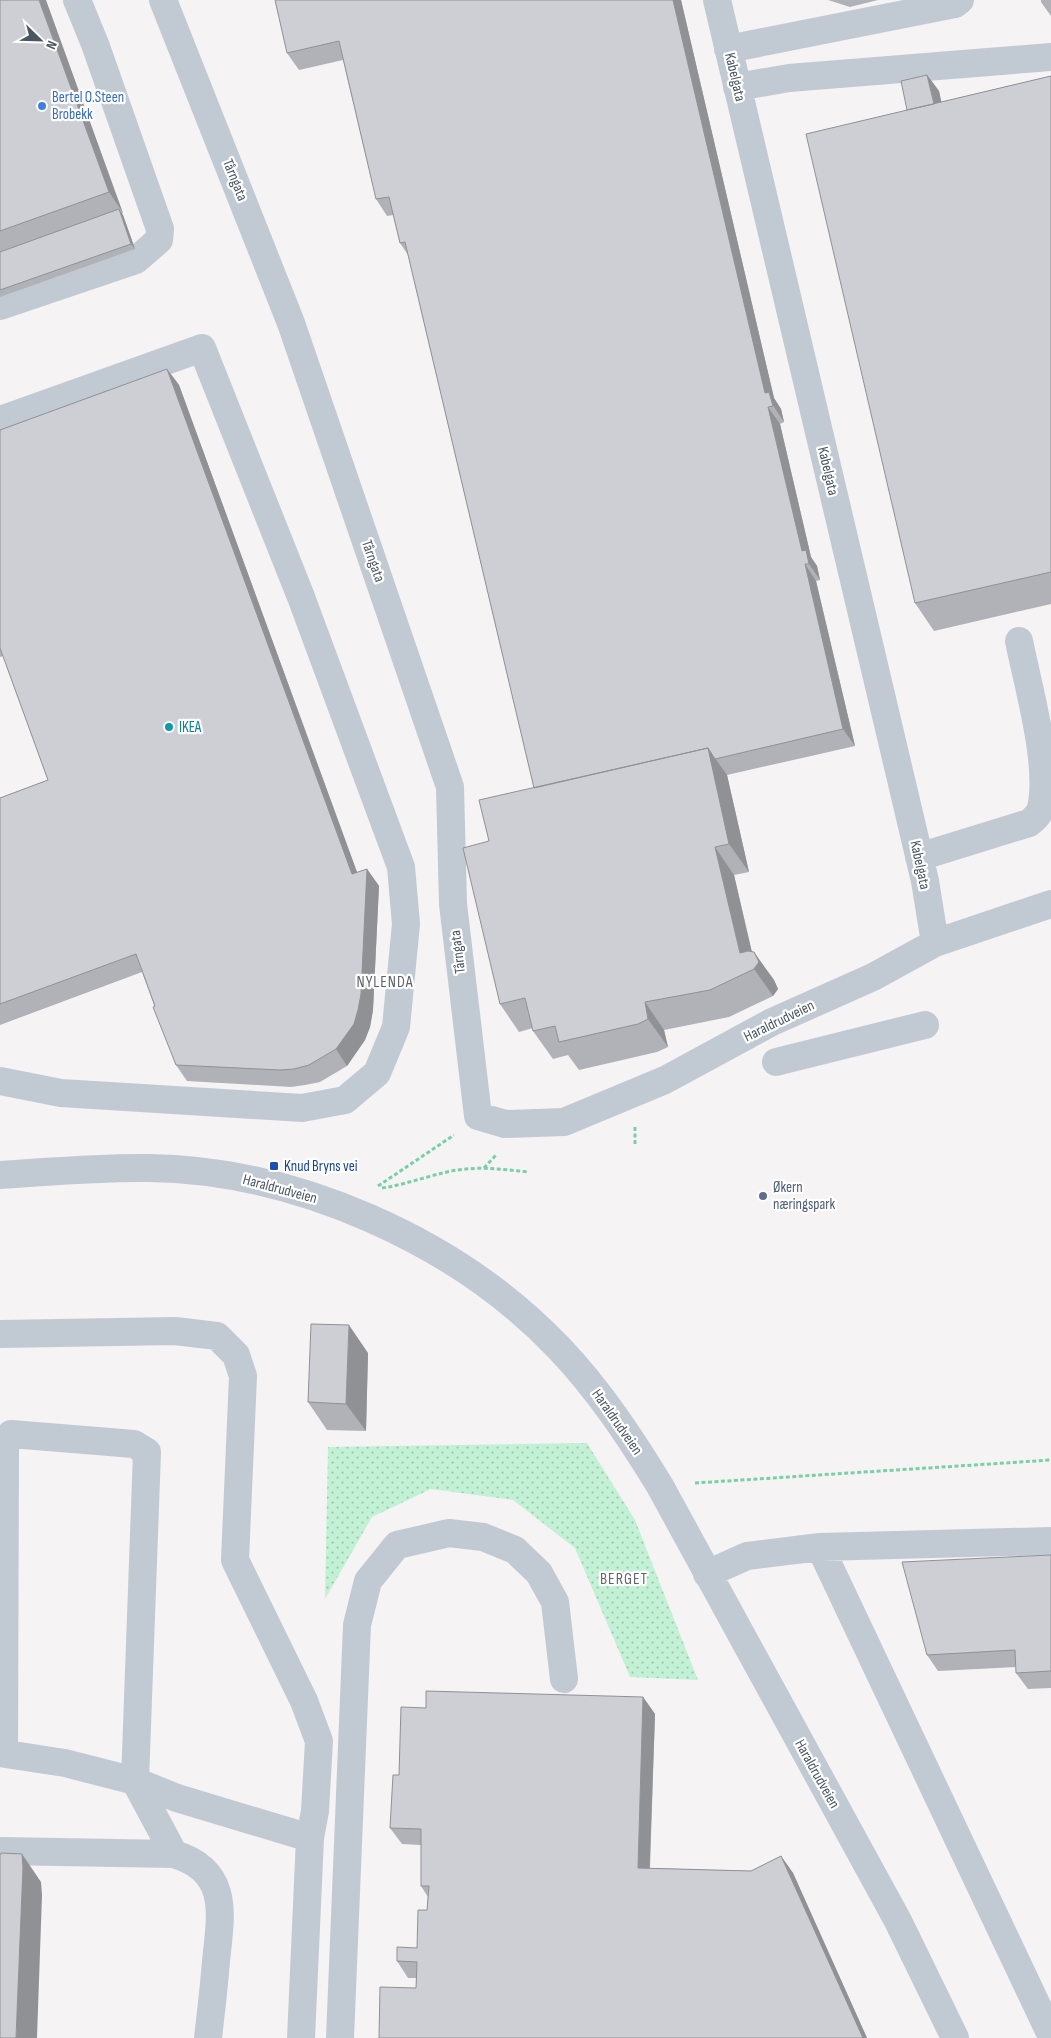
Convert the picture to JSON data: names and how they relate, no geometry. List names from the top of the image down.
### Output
{
  "streets": {
    "street": ["Kabelgata", "Tårngata", "Haraldrudveien"]
  },
  "crossings": [
    ["Kabelgata", "Haraldrudveien"],
    ["Tårngata", "Haraldrudveien"]
  ],
  "districts": ["NYLENDA", "BERGET"],
  "places": {
    "other": ["Bertel O.Steen Brobekk", "IKEA", "Økern næringspark"],
    "transit": ["Knud Bryns vei"]
  },
  "north": "bottom right"
}
